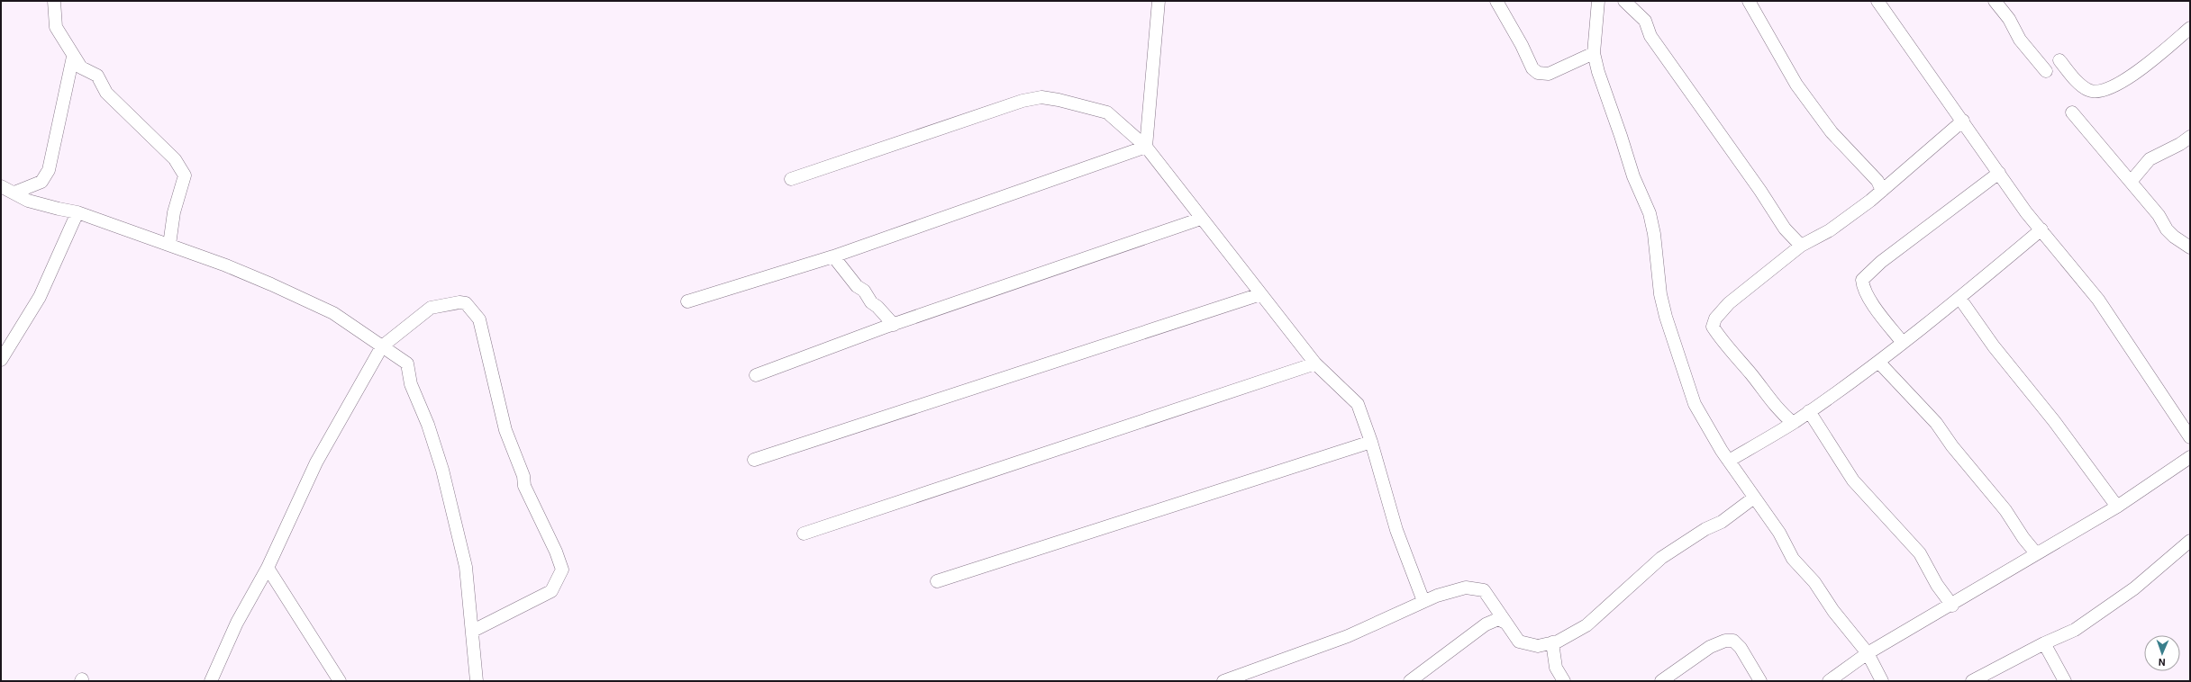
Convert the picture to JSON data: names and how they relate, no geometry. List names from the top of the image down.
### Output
{
  "north": "bottom"
}
